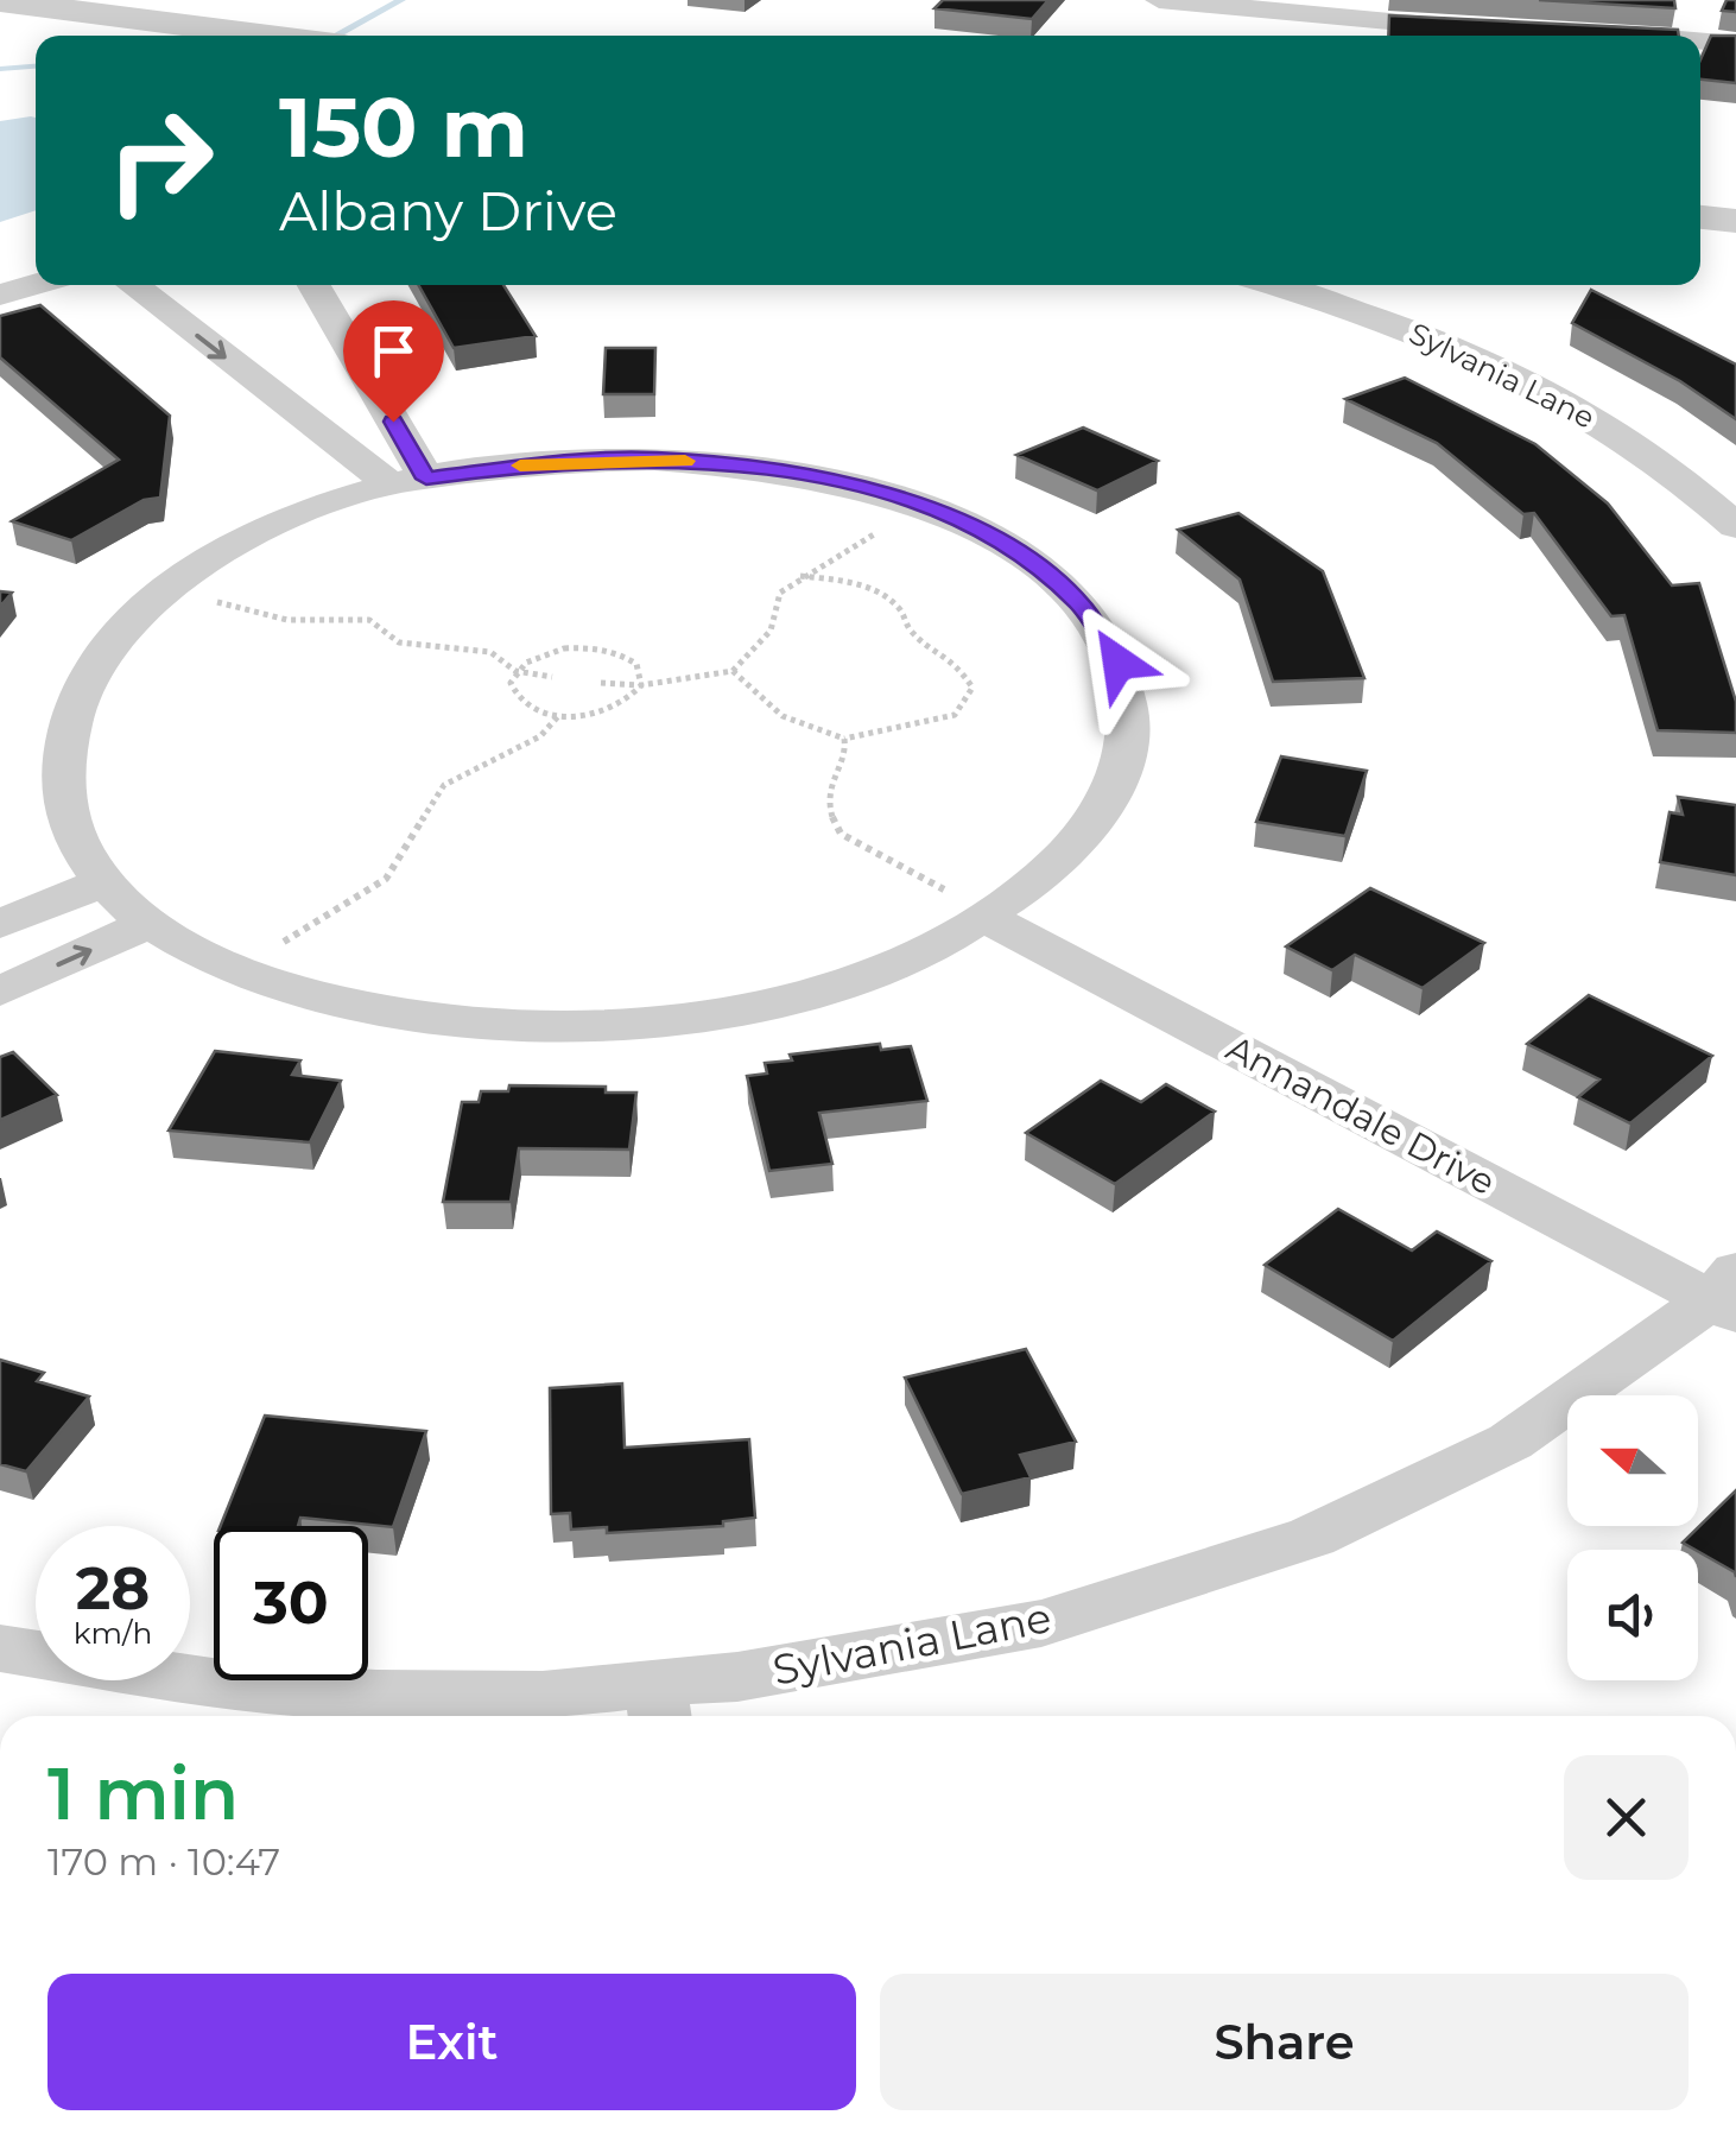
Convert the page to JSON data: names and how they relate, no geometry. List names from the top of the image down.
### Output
{
  "streets": {
    "street": ["Sylvania Lane", "Annandale Drive"]
  },
  "crossings": [
    ["Sylvania Lane", "Annandale Drive"]
  ],
  "north": "left",
  "page": {
    "turn": ["150 m", "Albany Drive"],
    "speed": "28 km/h",
    "limit": "30",
    "heading": ["1 min", "170 m · 10:47"],
    "buttons": ["Exit", "Share"]
  }
}
